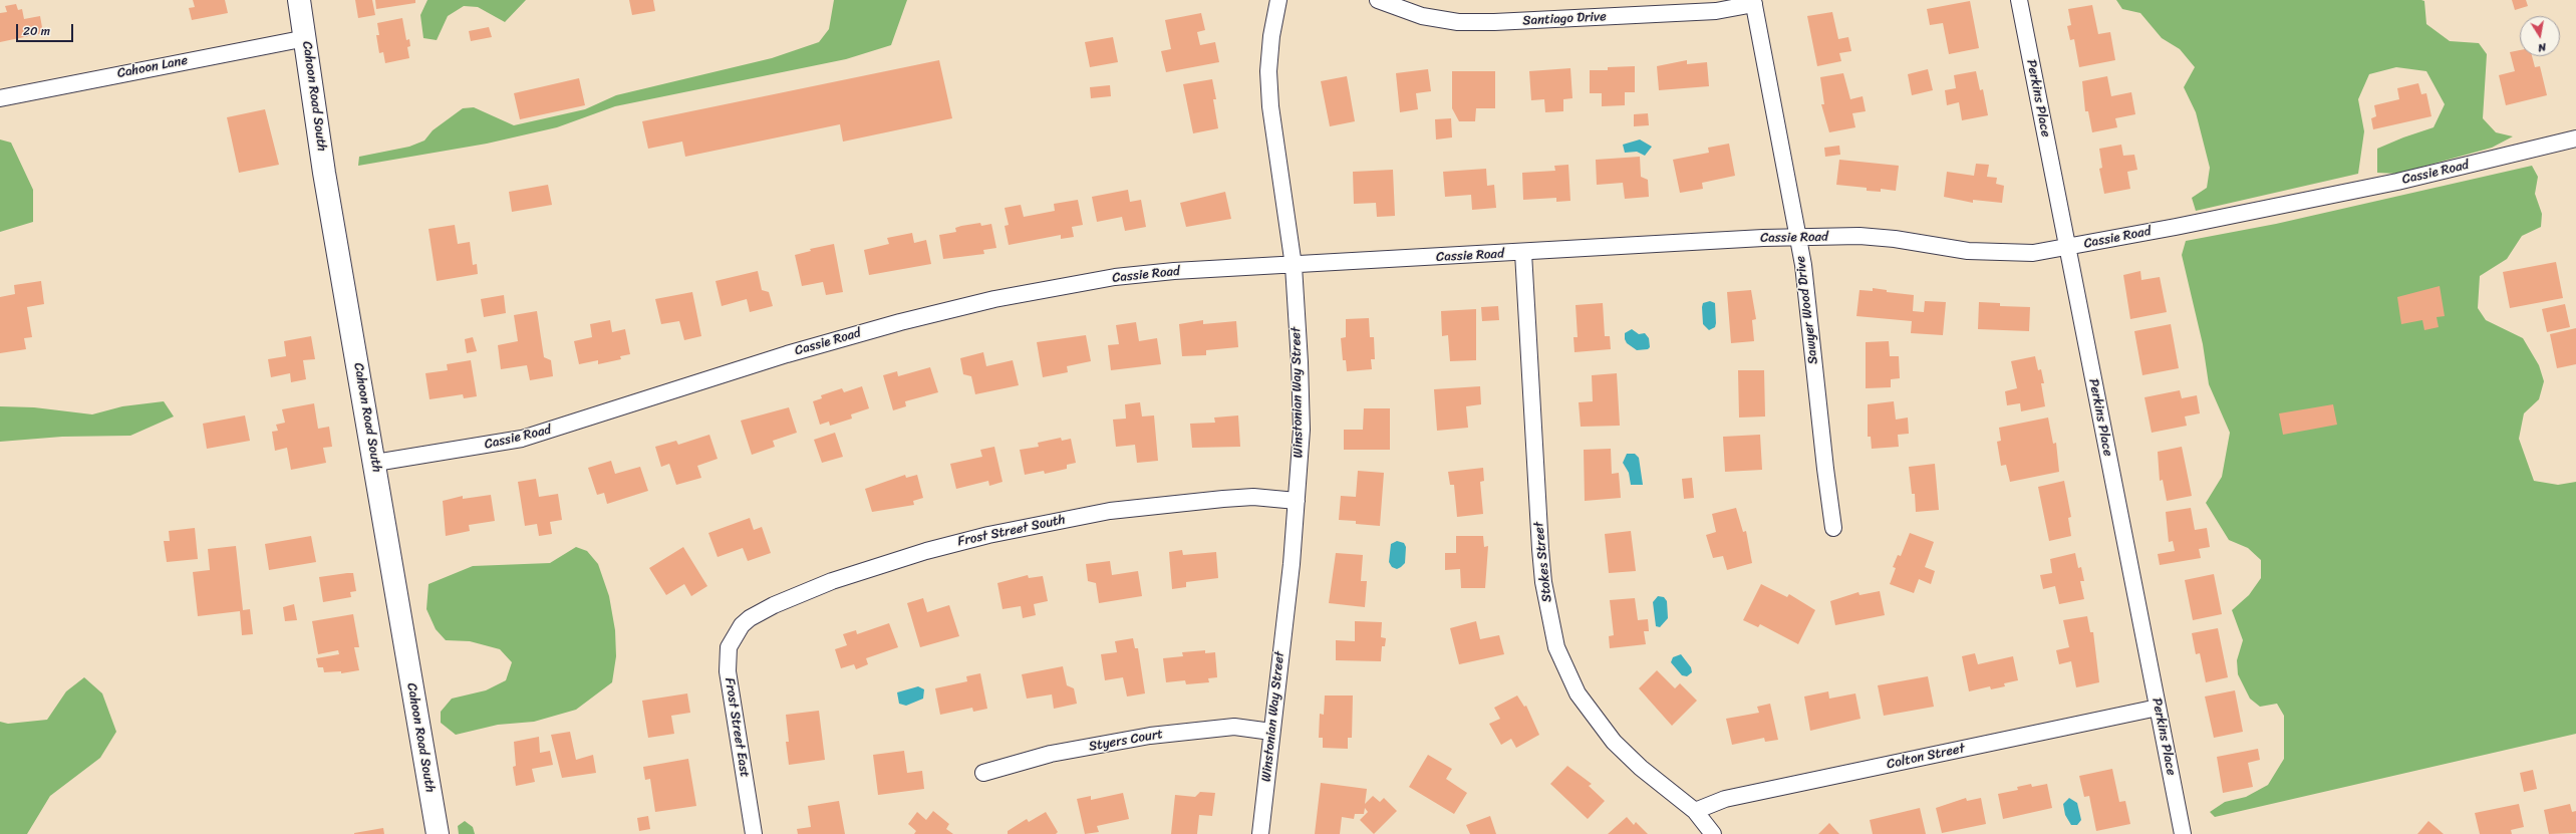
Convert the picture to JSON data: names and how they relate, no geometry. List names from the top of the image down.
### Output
{
  "streets": {
    "main road": ["Cahoon Road South"],
    "street": [
      "Santiago Drive",
      "Cahoon Lane",
      "Perkins Place",
      "Cassie Road",
      "Sawyer Wood Drive",
      "Winstonian Way Street",
      "Frost Street South",
      "Stokes Street",
      "Frost Street East",
      "Styers Court",
      "Colton Street"
    ]
  },
  "crossings": [
    ["Santiago Drive", "Sawyer Wood Drive"],
    ["Cahoon Lane", "Cahoon Road South"],
    ["Cahoon Road South", "Cassie Road"],
    ["Perkins Place", "Cassie Road"],
    ["Perkins Place", "Colton Street"],
    ["Cassie Road", "Sawyer Wood Drive"],
    ["Cassie Road", "Winstonian Way Street"],
    ["Cassie Road", "Stokes Street"],
    ["Winstonian Way Street", "Frost Street South"],
    ["Winstonian Way Street", "Styers Court"],
    ["Frost Street South", "Frost Street East"],
    ["Stokes Street", "Colton Street"]
  ],
  "scale_bar": "20 m",
  "north": "bottom"
}
